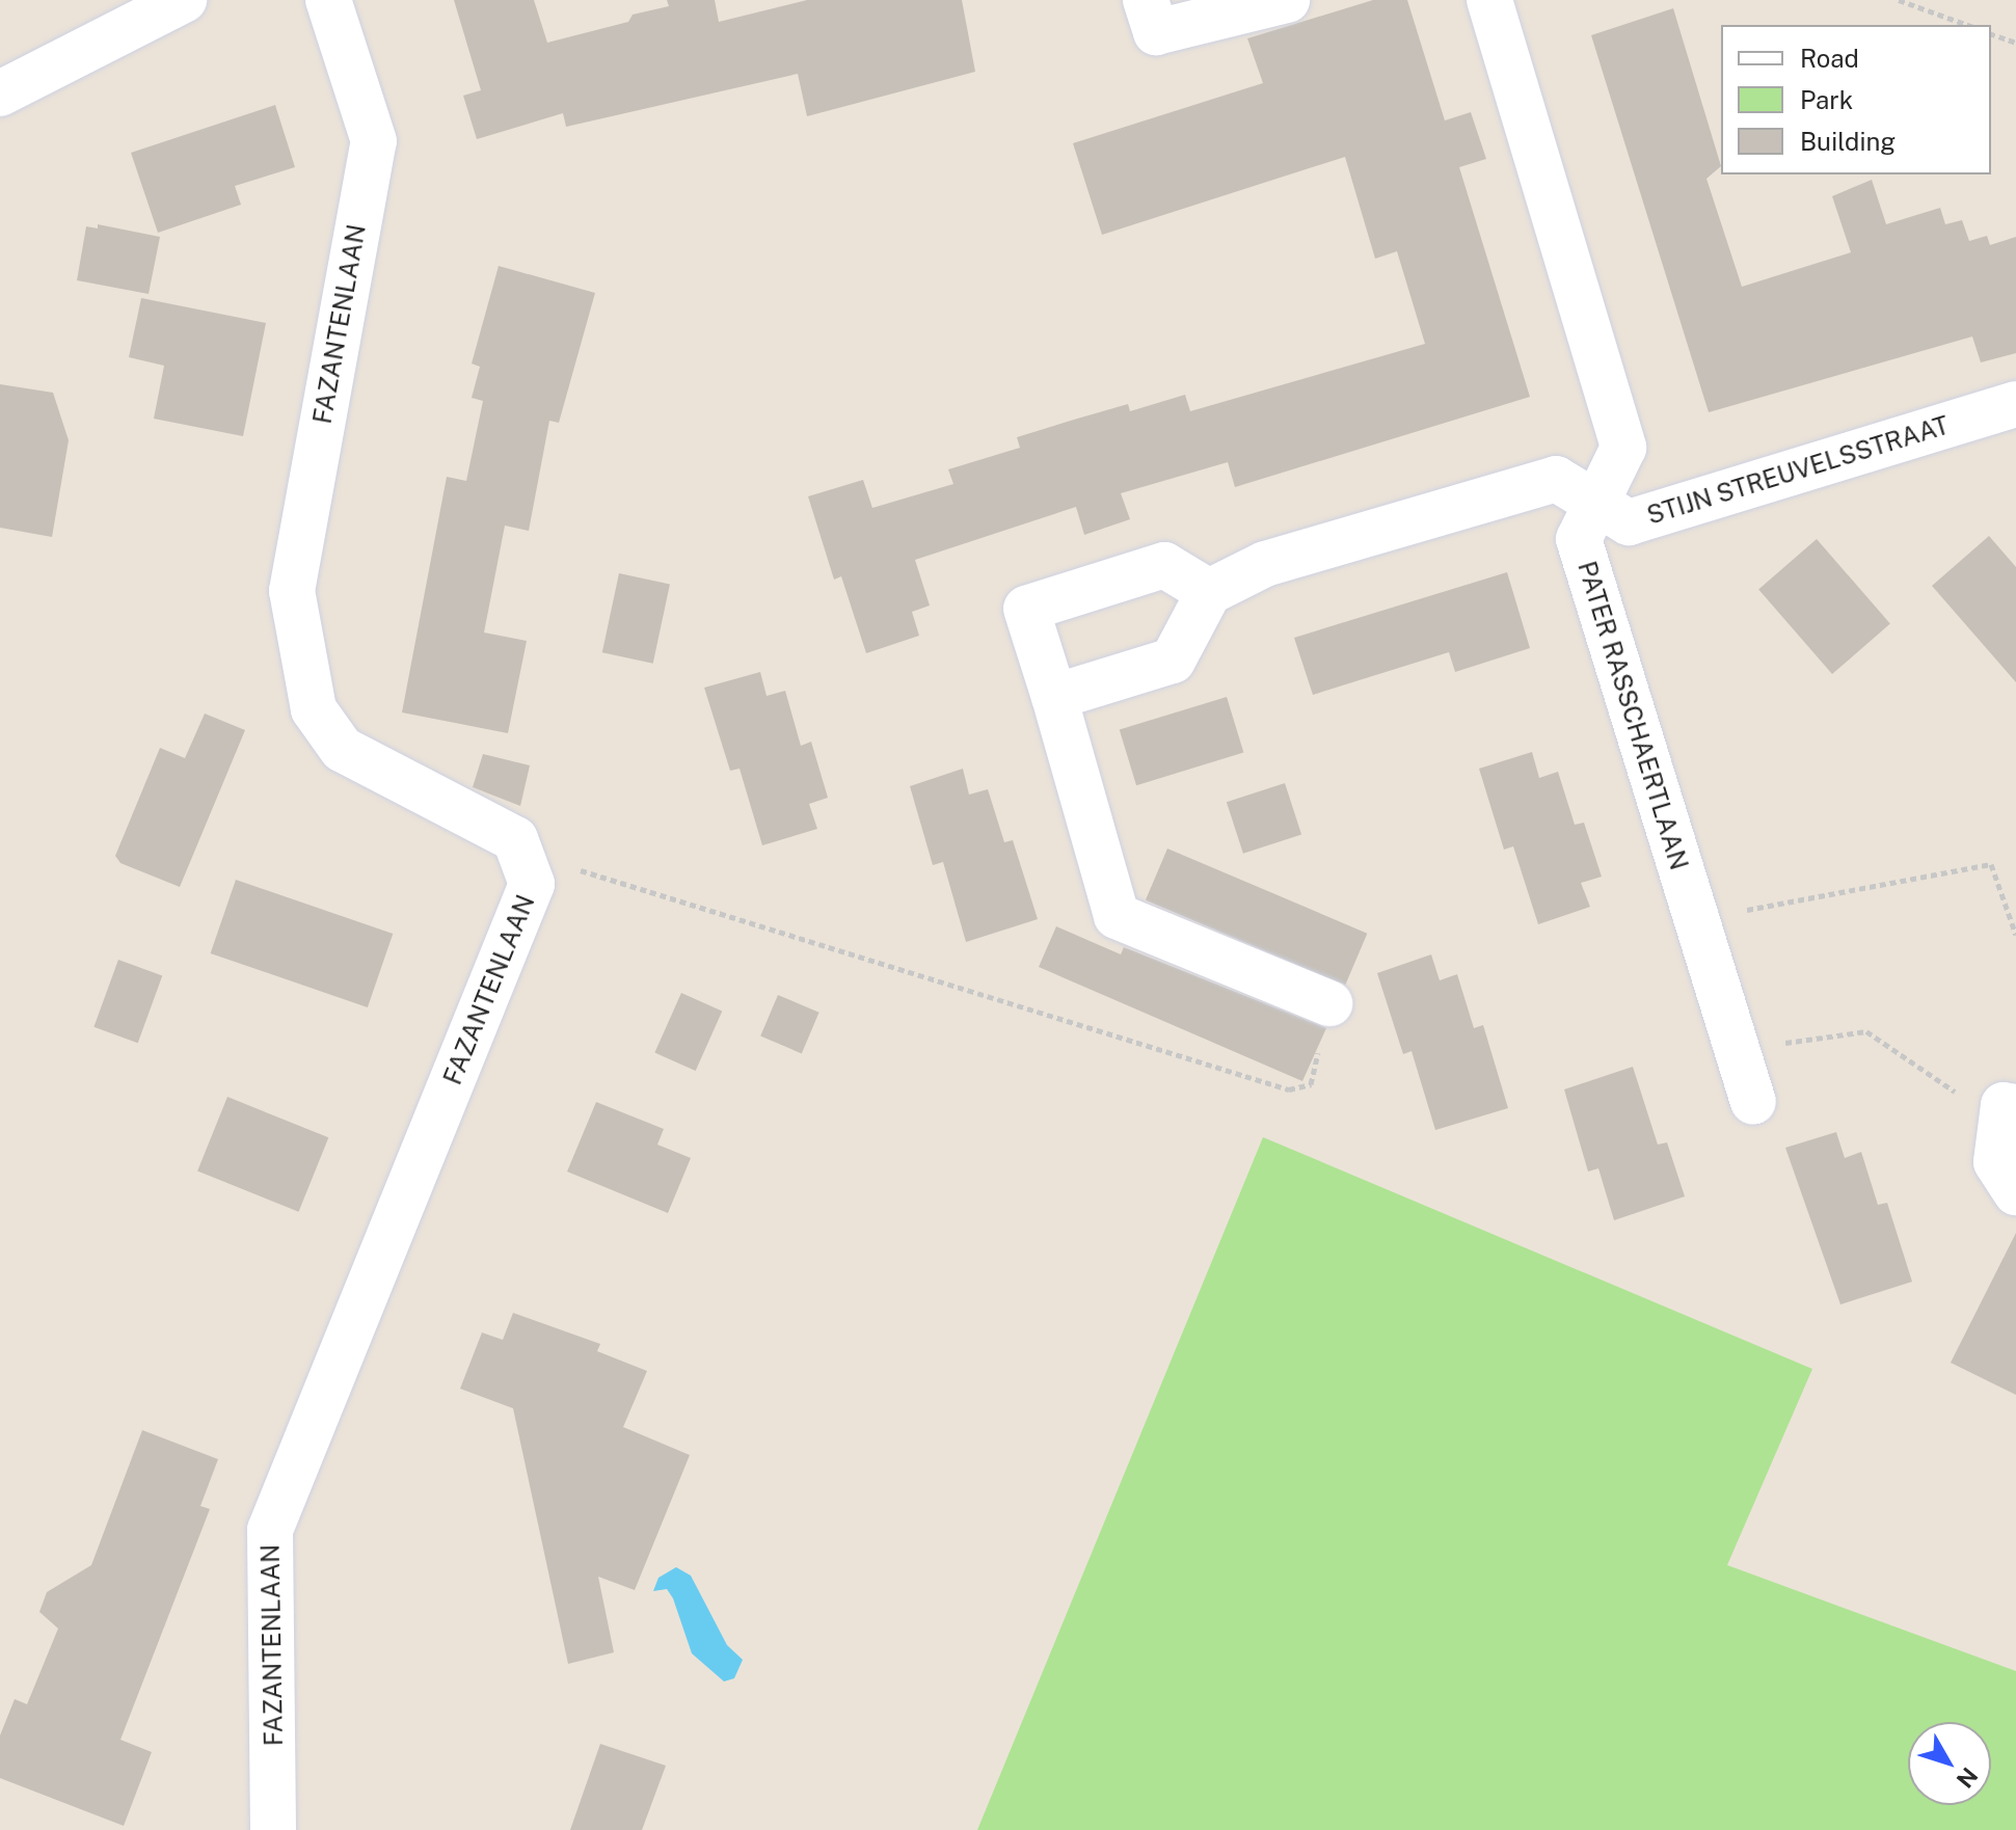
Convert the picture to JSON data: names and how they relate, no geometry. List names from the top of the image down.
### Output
{
  "streets": {
    "street": ["FAZANTENLAAN", "STIJN STREUVELSSTRAAT", "PATER RASSCHAERTLAAN"]
  },
  "crossings": [
    ["STIJN STREUVELSSTRAAT", "PATER RASSCHAERTLAAN"]
  ],
  "legend": ["Road", "Park", "Building"],
  "north": "bottom right"
}
